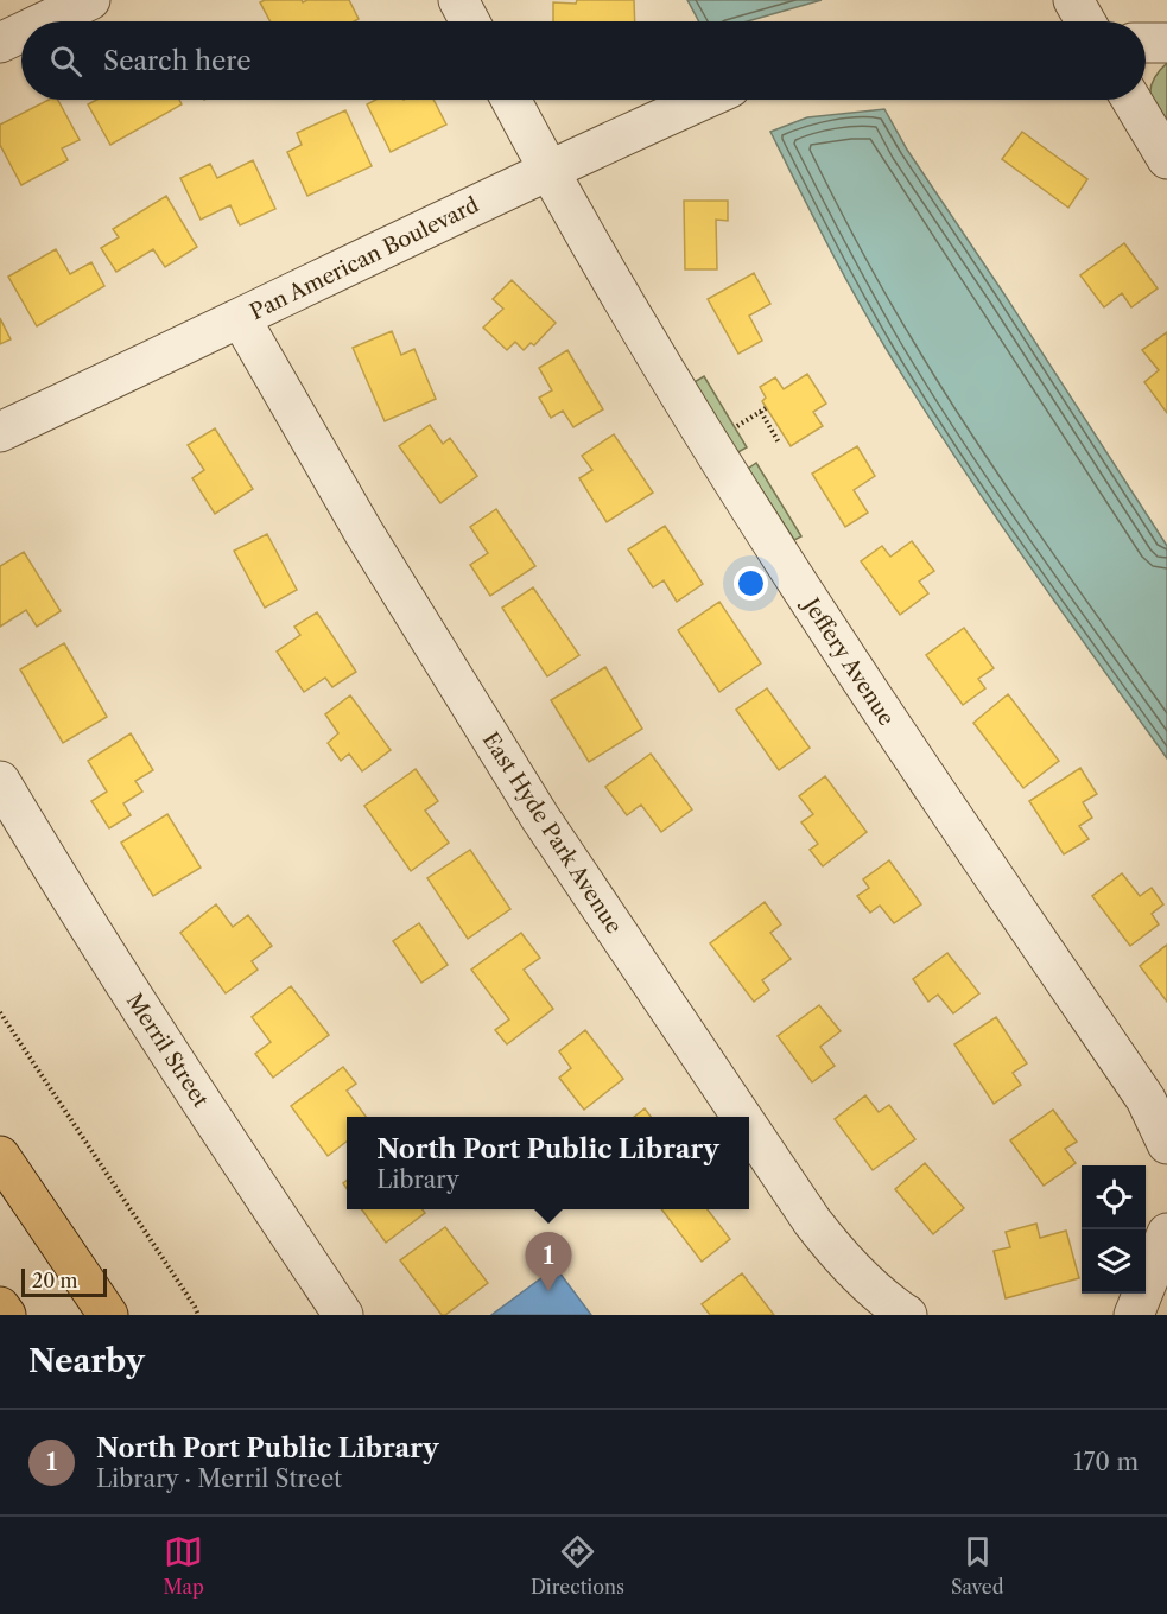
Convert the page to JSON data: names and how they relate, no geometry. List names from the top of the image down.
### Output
{
  "streets": {
    "street": [
      "Pan American Boulevard",
      "Jeffery Avenue",
      "East Hyde Park Avenue",
      "Merril Street"
    ]
  },
  "crossings": [
    ["Pan American Boulevard", "Jeffery Avenue"],
    ["Pan American Boulevard", "East Hyde Park Avenue"]
  ],
  "scale_bar": "20 m",
  "page": {
    "search": "Search here",
    "popup": ["North Port Public Library", "Library"],
    "pins": "1",
    "scale": "20 m",
    "heading": "Nearby",
    "list": [
      {
        "mark": "1",
        "name": "North Port Public Library",
        "note": "Library · Merril Street",
        "value": "170 m"
      }
    ],
    "nav": ["Map", "Directions", "Saved"]
  }
}
